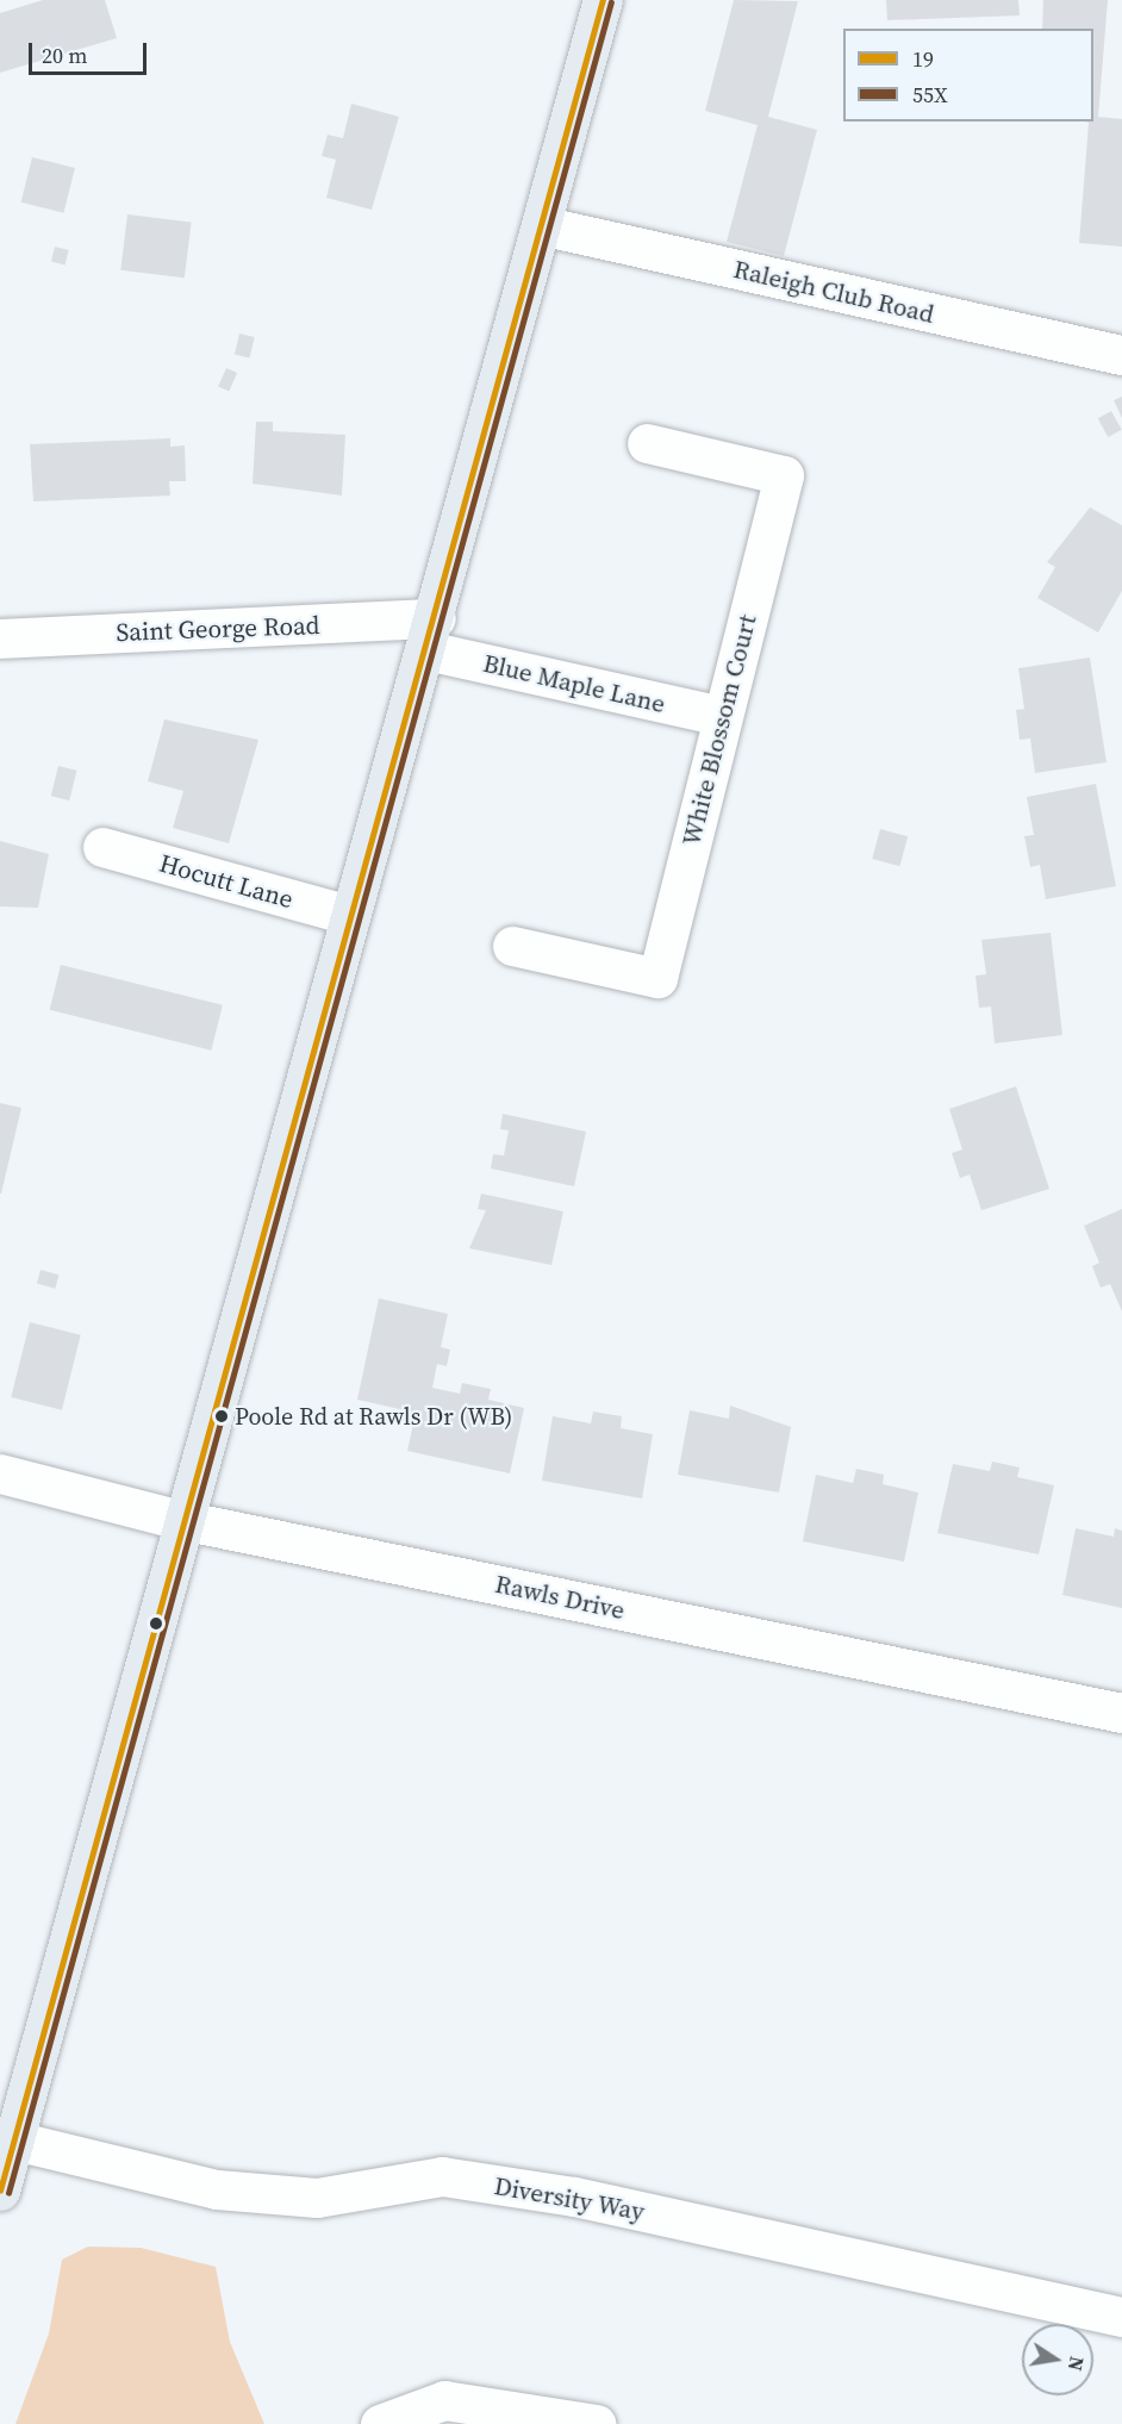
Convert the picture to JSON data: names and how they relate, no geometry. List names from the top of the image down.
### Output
{
  "streets": {
    "street": [
      "Raleigh Club Road",
      "Saint George Road",
      "Blue Maple Lane",
      "White Blossom Court",
      "Hocutt Lane",
      "Rawls Drive",
      "Diversity Way"
    ]
  },
  "crossings": [
    ["Saint George Road", "Blue Maple Lane"],
    ["Blue Maple Lane", "White Blossom Court"]
  ],
  "places": ["Poole Rd at Rawls Dr (WB)"],
  "lines": ["transit line 19", "transit line 55X"],
  "legend": ["19", "55X"],
  "scale_bar": "20 m",
  "north": "right"
}
